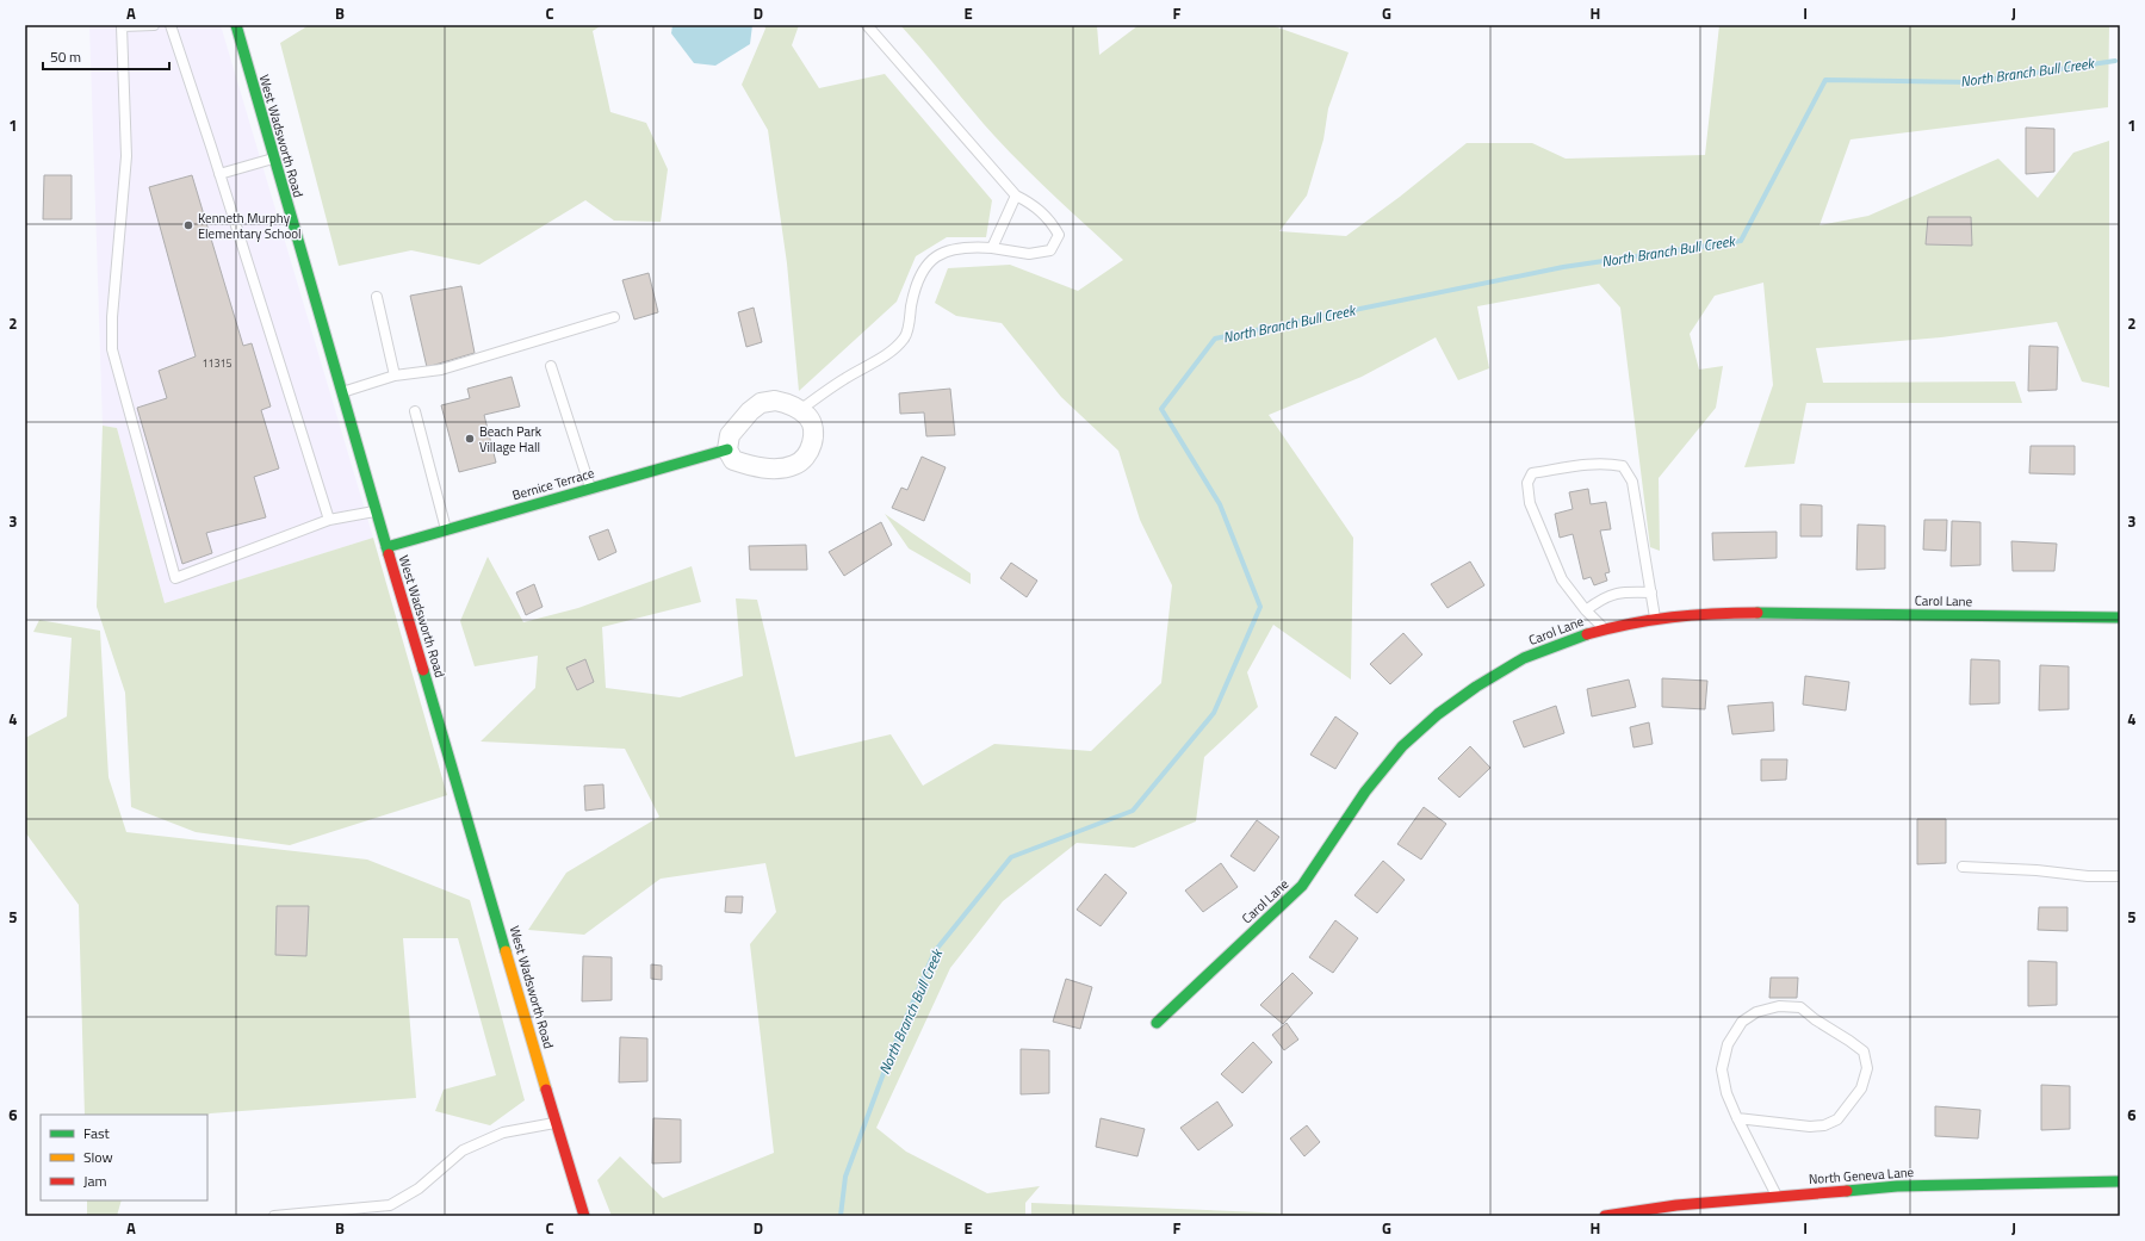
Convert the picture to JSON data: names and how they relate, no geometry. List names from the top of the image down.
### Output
{
  "streets": {
    "street": [
      "West Wadsworth Road",
      "Bernice Terrace",
      "Carol Lane",
      "North Geneva Lane"
    ]
  },
  "crossings": [
    ["West Wadsworth Road", "Bernice Terrace"]
  ],
  "water": ["North Branch Bull Creek"],
  "places": ["Kenneth Murphy Elementary School", "Beach Park Village Hall"],
  "house_numbers": ["11315"],
  "legend": ["Fast", "Slow", "Jam"],
  "scale_bar": "50 m",
  "grid": {
    "columns": [
      "A",
      "B",
      "C",
      "D",
      "E",
      "F",
      "G",
      "H",
      "I",
      "J"
    ],
    "rows": [
      "1",
      "2",
      "3",
      "4",
      "5",
      "6"
    ]
  }
}
